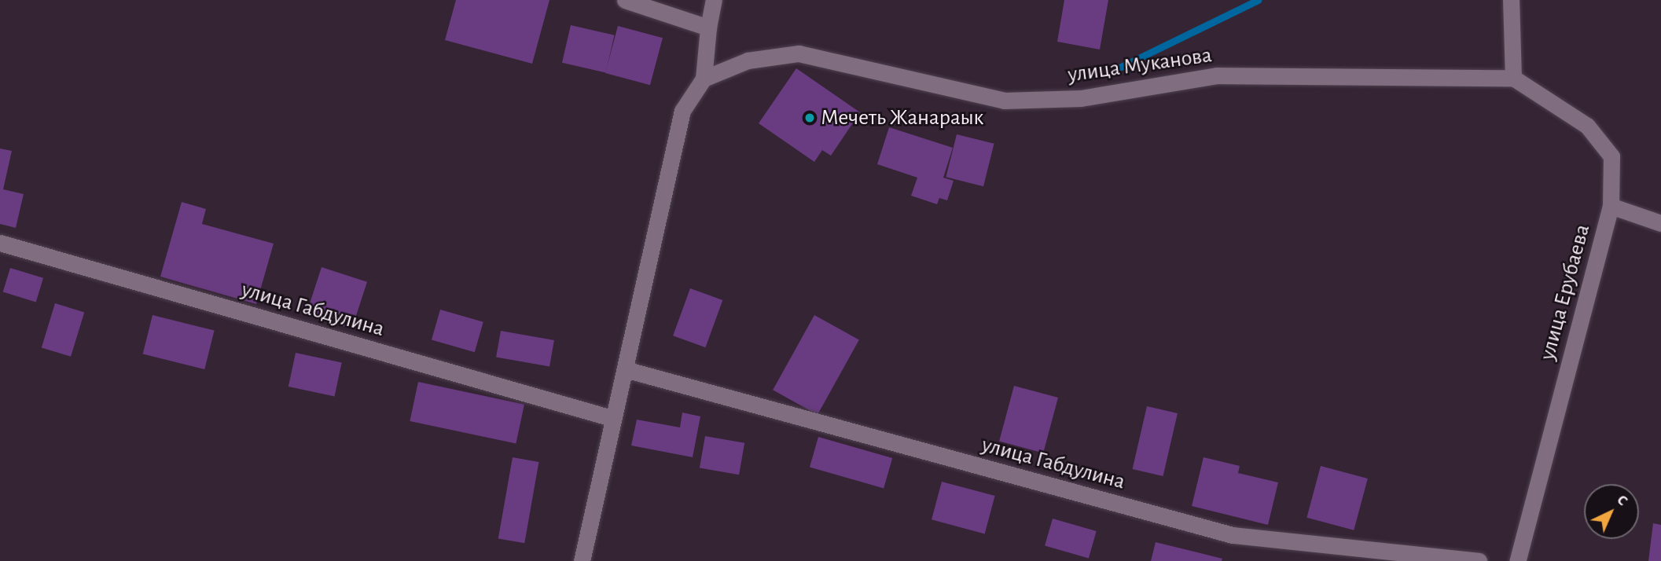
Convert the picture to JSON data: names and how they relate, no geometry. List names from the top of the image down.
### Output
{
  "streets": {
    "street": ["улица Муканова", "улица Ерубаева", "улица Габдулина"]
  },
  "crossings": [
    ["улица Муканова", "улица Ерубаева"]
  ],
  "places": ["Мечеть Жанараык"],
  "north": "top right"
}
